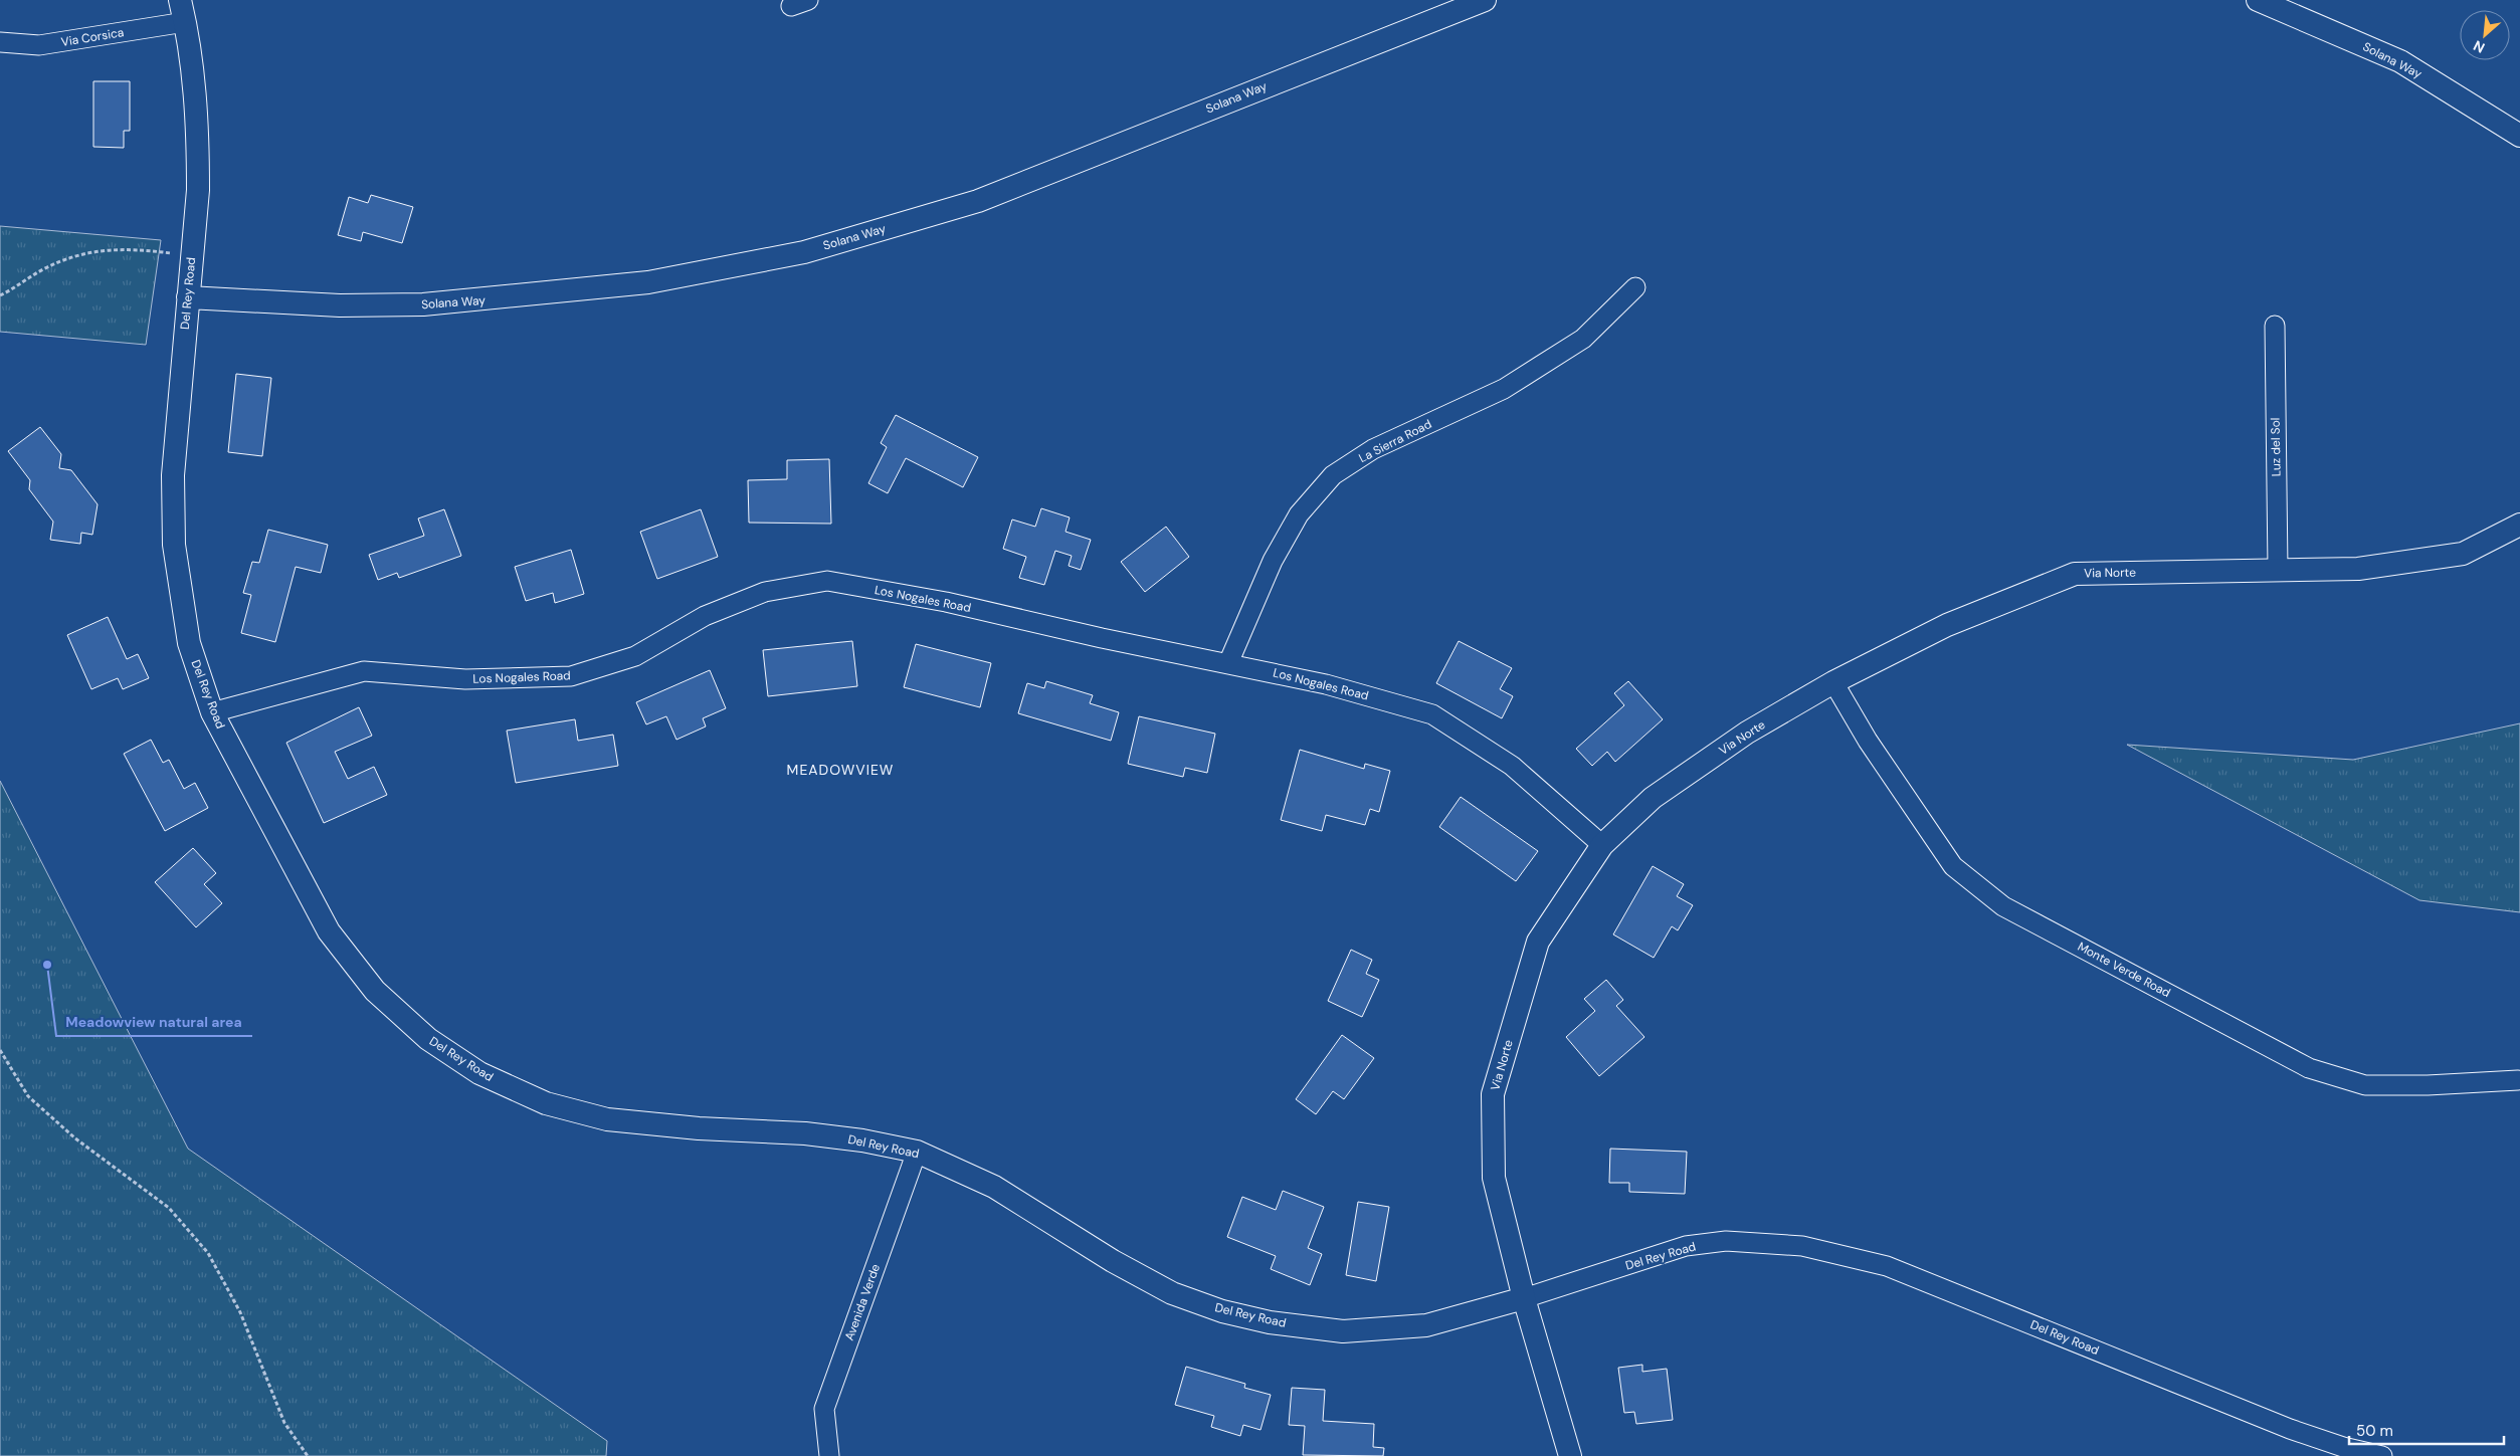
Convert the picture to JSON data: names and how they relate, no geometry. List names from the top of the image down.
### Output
{
  "streets": {
    "street": [
      "Via Corsica",
      "Solana Way",
      "Del Rey Road",
      "La Sierra Road",
      "Luz del Sol",
      "Via Norte",
      "Los Nogales Road",
      "Monte Verde Road",
      "Avenida Verde"
    ]
  },
  "crossings": [
    ["Via Corsica", "Del Rey Road"],
    ["Solana Way", "Del Rey Road"],
    ["Del Rey Road", "Via Norte"],
    ["Del Rey Road", "Los Nogales Road"],
    ["Del Rey Road", "Avenida Verde"],
    ["La Sierra Road", "Los Nogales Road"],
    ["Luz del Sol", "Via Norte"],
    ["Via Norte", "Los Nogales Road"],
    ["Via Norte", "Monte Verde Road"]
  ],
  "districts": ["MEADOWVIEW"],
  "places": ["Meadowview natural area"],
  "scale_bar": "50 m",
  "north": "bottom left"
}
